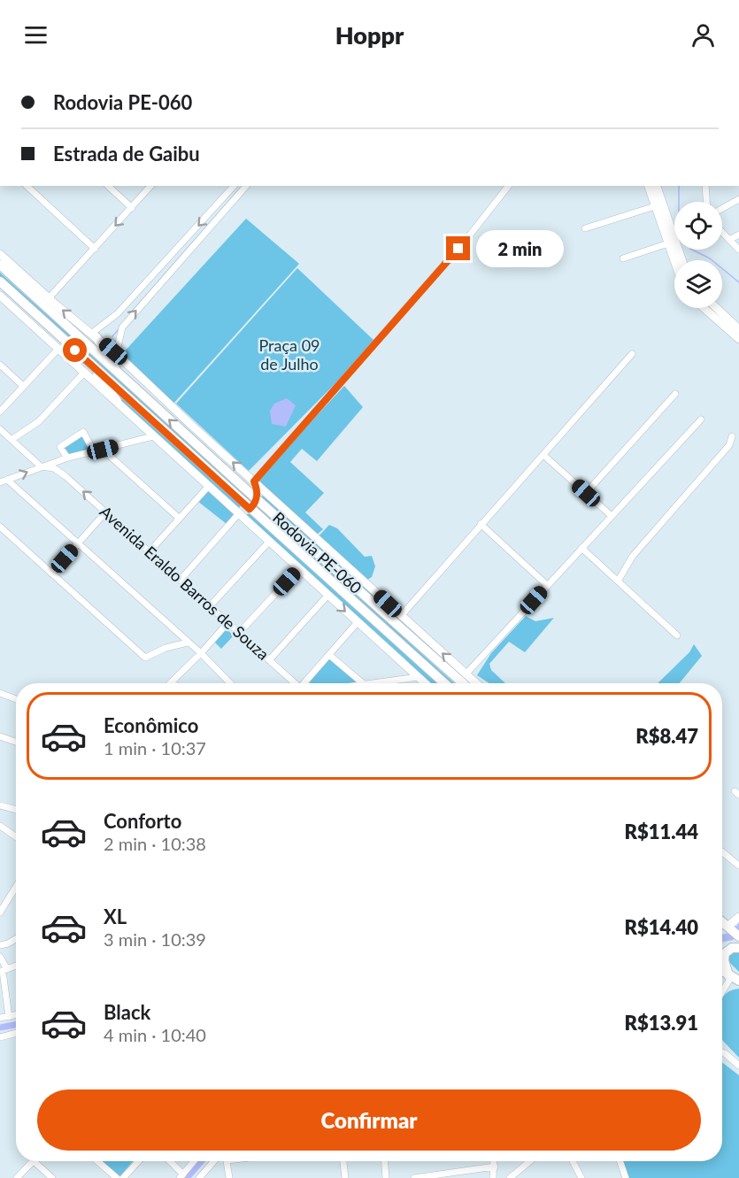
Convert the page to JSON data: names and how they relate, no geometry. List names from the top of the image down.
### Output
{
  "streets": {
    "highway": ["Rodovia PE-060"],
    "street": ["Avenida Eraldo Barros de Souza"]
  },
  "parks": ["Praça 09 de Julho"],
  "page": {
    "header": "Hoppr",
    "banner": ["Rodovia PE-060", "Estrada de Gaibu"],
    "bubble": "2 min",
    "list": [
      {
        "name": "Econômico",
        "note": "1 min · 10:37",
        "value": "R$8.47"
      },
      {
        "name": "Conforto",
        "note": "2 min · 10:38",
        "value": "R$11.44"
      },
      {
        "name": "XL",
        "note": "3 min · 10:39",
        "value": "R$14.40"
      },
      {
        "name": "Black",
        "note": "4 min · 10:40",
        "value": "R$13.91"
      }
    ],
    "buttons": "Confirmar"
  }
}
